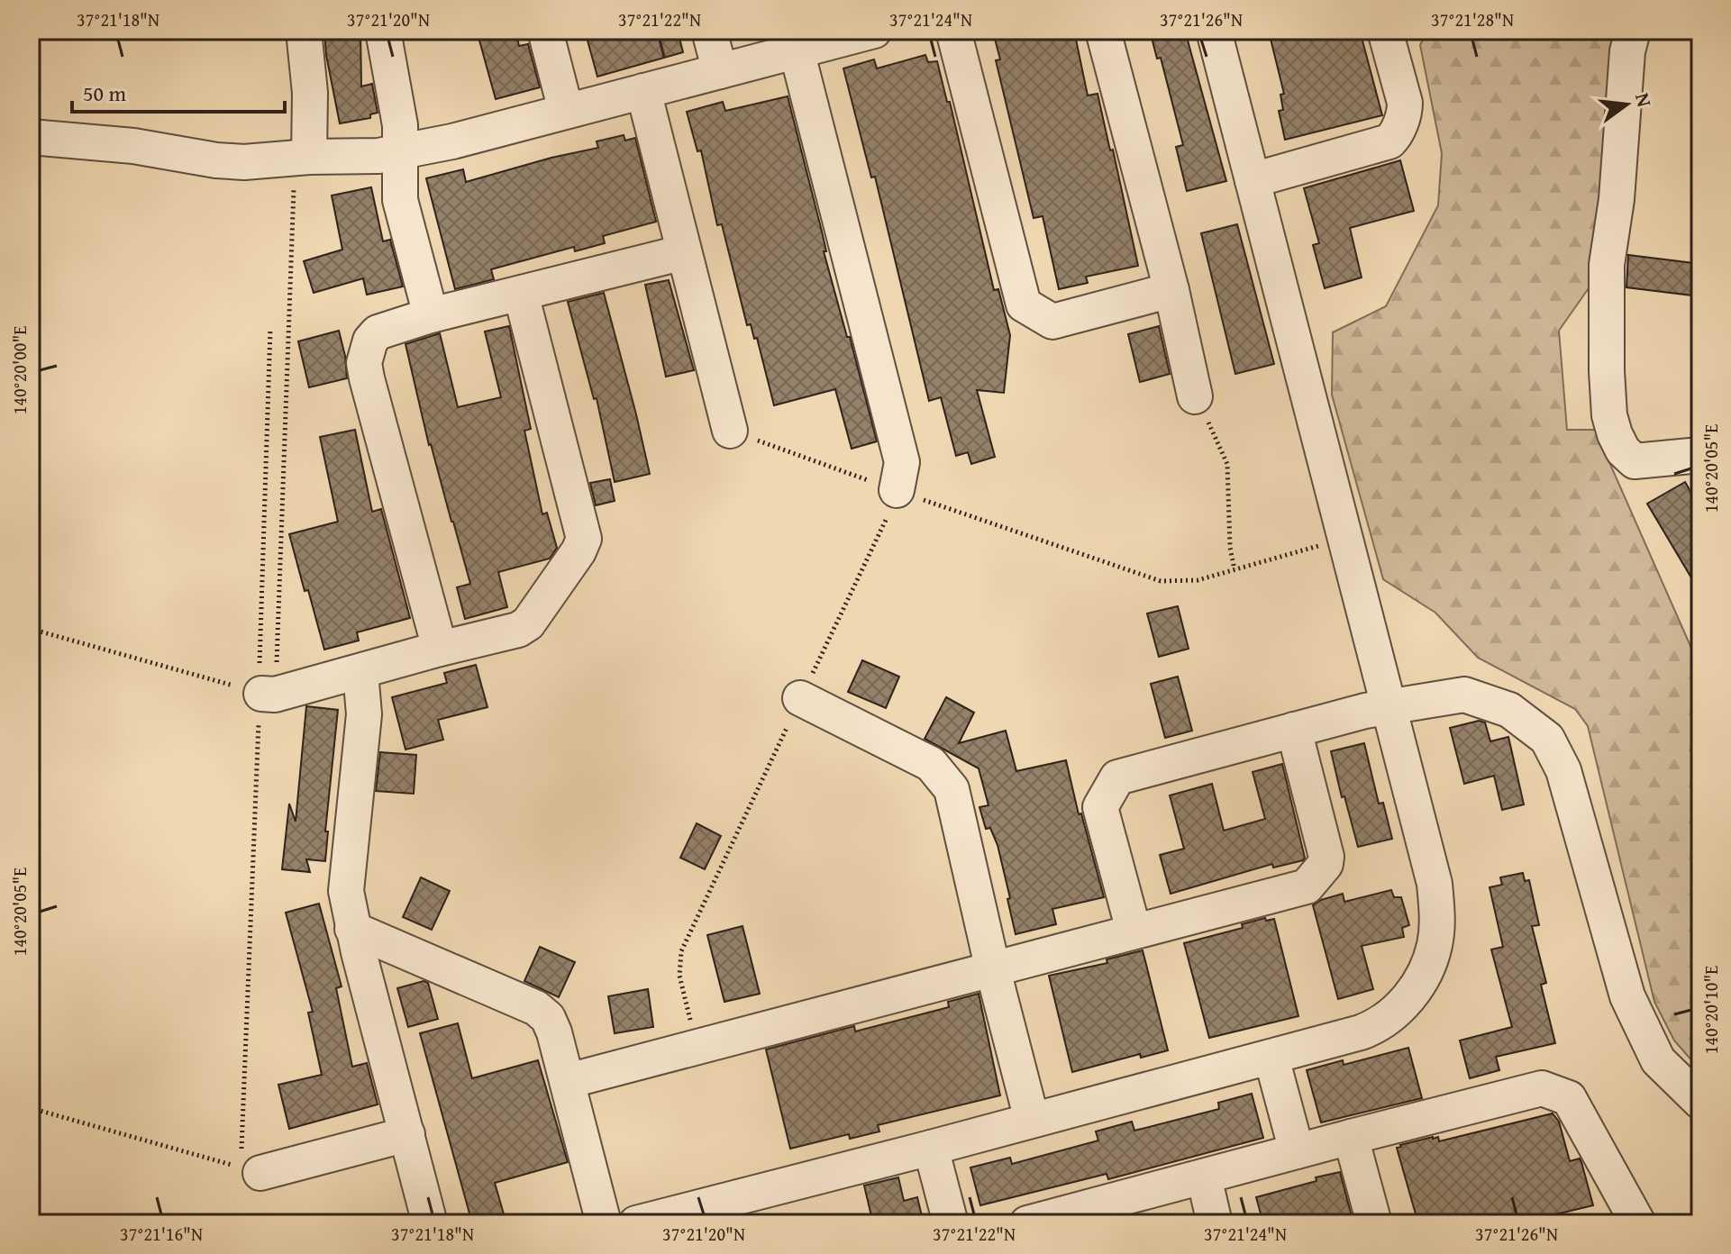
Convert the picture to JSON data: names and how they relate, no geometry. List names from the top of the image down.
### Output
{
  "scale_bar": "50 m",
  "north": "right",
  "coordinates": [
    "37°21'18\"N",
    "37°21'20\"N",
    "37°21'22\"N",
    "37°21'24\"N",
    "37°21'26\"N",
    "37°21'28\"N",
    "140°20'00\"E",
    "140°20'05\"E",
    "140°20'10\"E",
    "37°21'16\"N"
  ]
}
